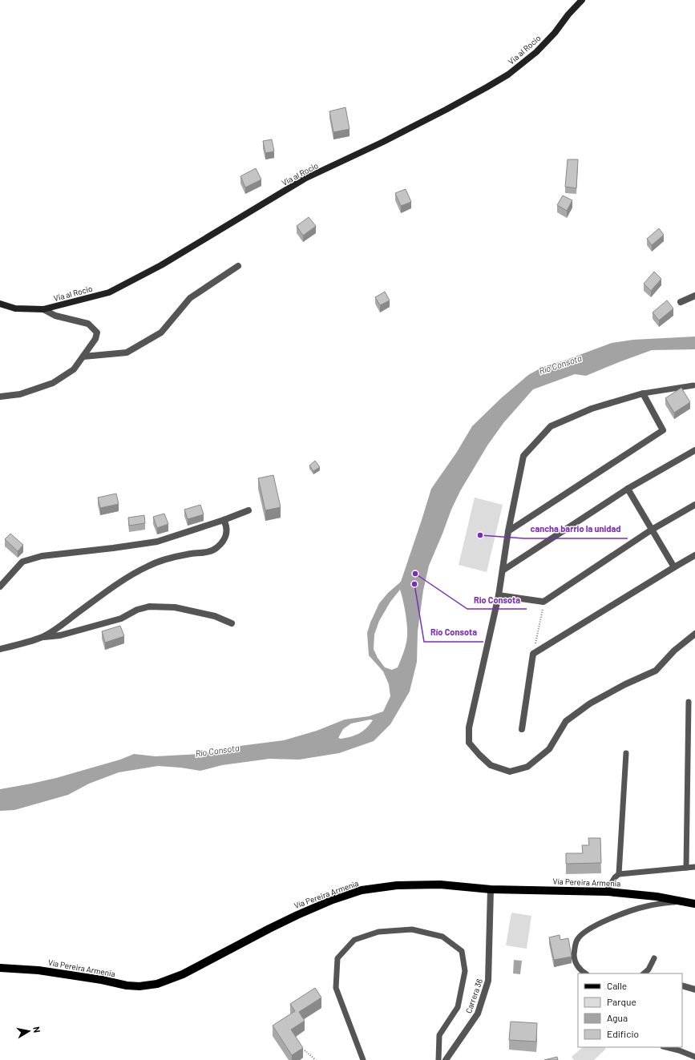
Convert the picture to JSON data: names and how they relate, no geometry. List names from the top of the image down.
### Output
{
  "streets": {
    "main road": ["Via al Rocio", "Vía Pereira Armenia"],
    "street": ["Carrera 36"]
  },
  "crossings": [
    ["Vía Pereira Armenia", "Carrera 36"]
  ],
  "water": ["Río Consota"],
  "places": ["cancha barrio la unidad", "Rio Consota", "Río Consota"],
  "legend": [
    "Calle",
    "Parque",
    "Agua",
    "Edificio"
  ],
  "north": "right"
}
